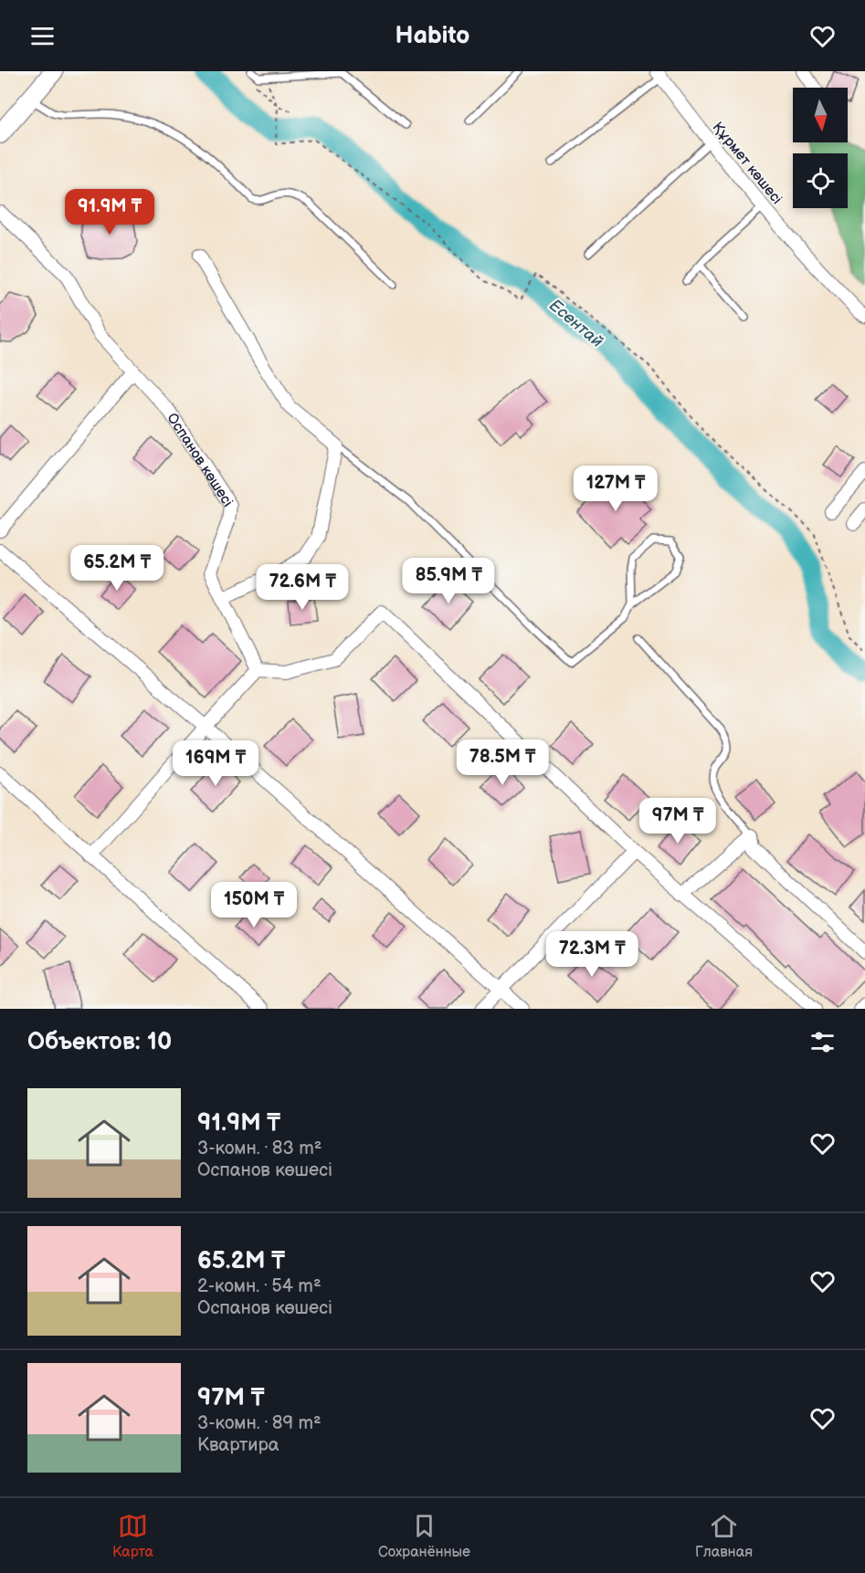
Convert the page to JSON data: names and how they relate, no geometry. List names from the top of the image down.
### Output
{
  "streets": {
    "street": ["Құрмет көшесі", "Оспанов көшесі"]
  },
  "water": ["Есентай"],
  "north": "bottom",
  "page": {
    "header": "Habito",
    "price": [
      "91.9M ₸",
      "127M ₸",
      "65.2M ₸",
      "85.9M ₸",
      "72.6M ₸",
      "78.5M ₸",
      "169M ₸",
      "97M ₸",
      "150M ₸",
      "72.3M ₸"
    ],
    "heading": "Объектов: 10",
    "list": [
      {
        "name": "91.9M ₸",
        "note": "3-комн. · 83 m² · Оспанов көшесі"
      },
      {
        "name": "65.2M ₸",
        "note": "2-комн. · 54 m² · Оспанов көшесі"
      },
      {
        "name": "97M ₸",
        "note": "3-комн. · 89 m² · Квартира"
      }
    ],
    "tabs": ["Карта", "Сохранённые", "Главная"]
  }
}
